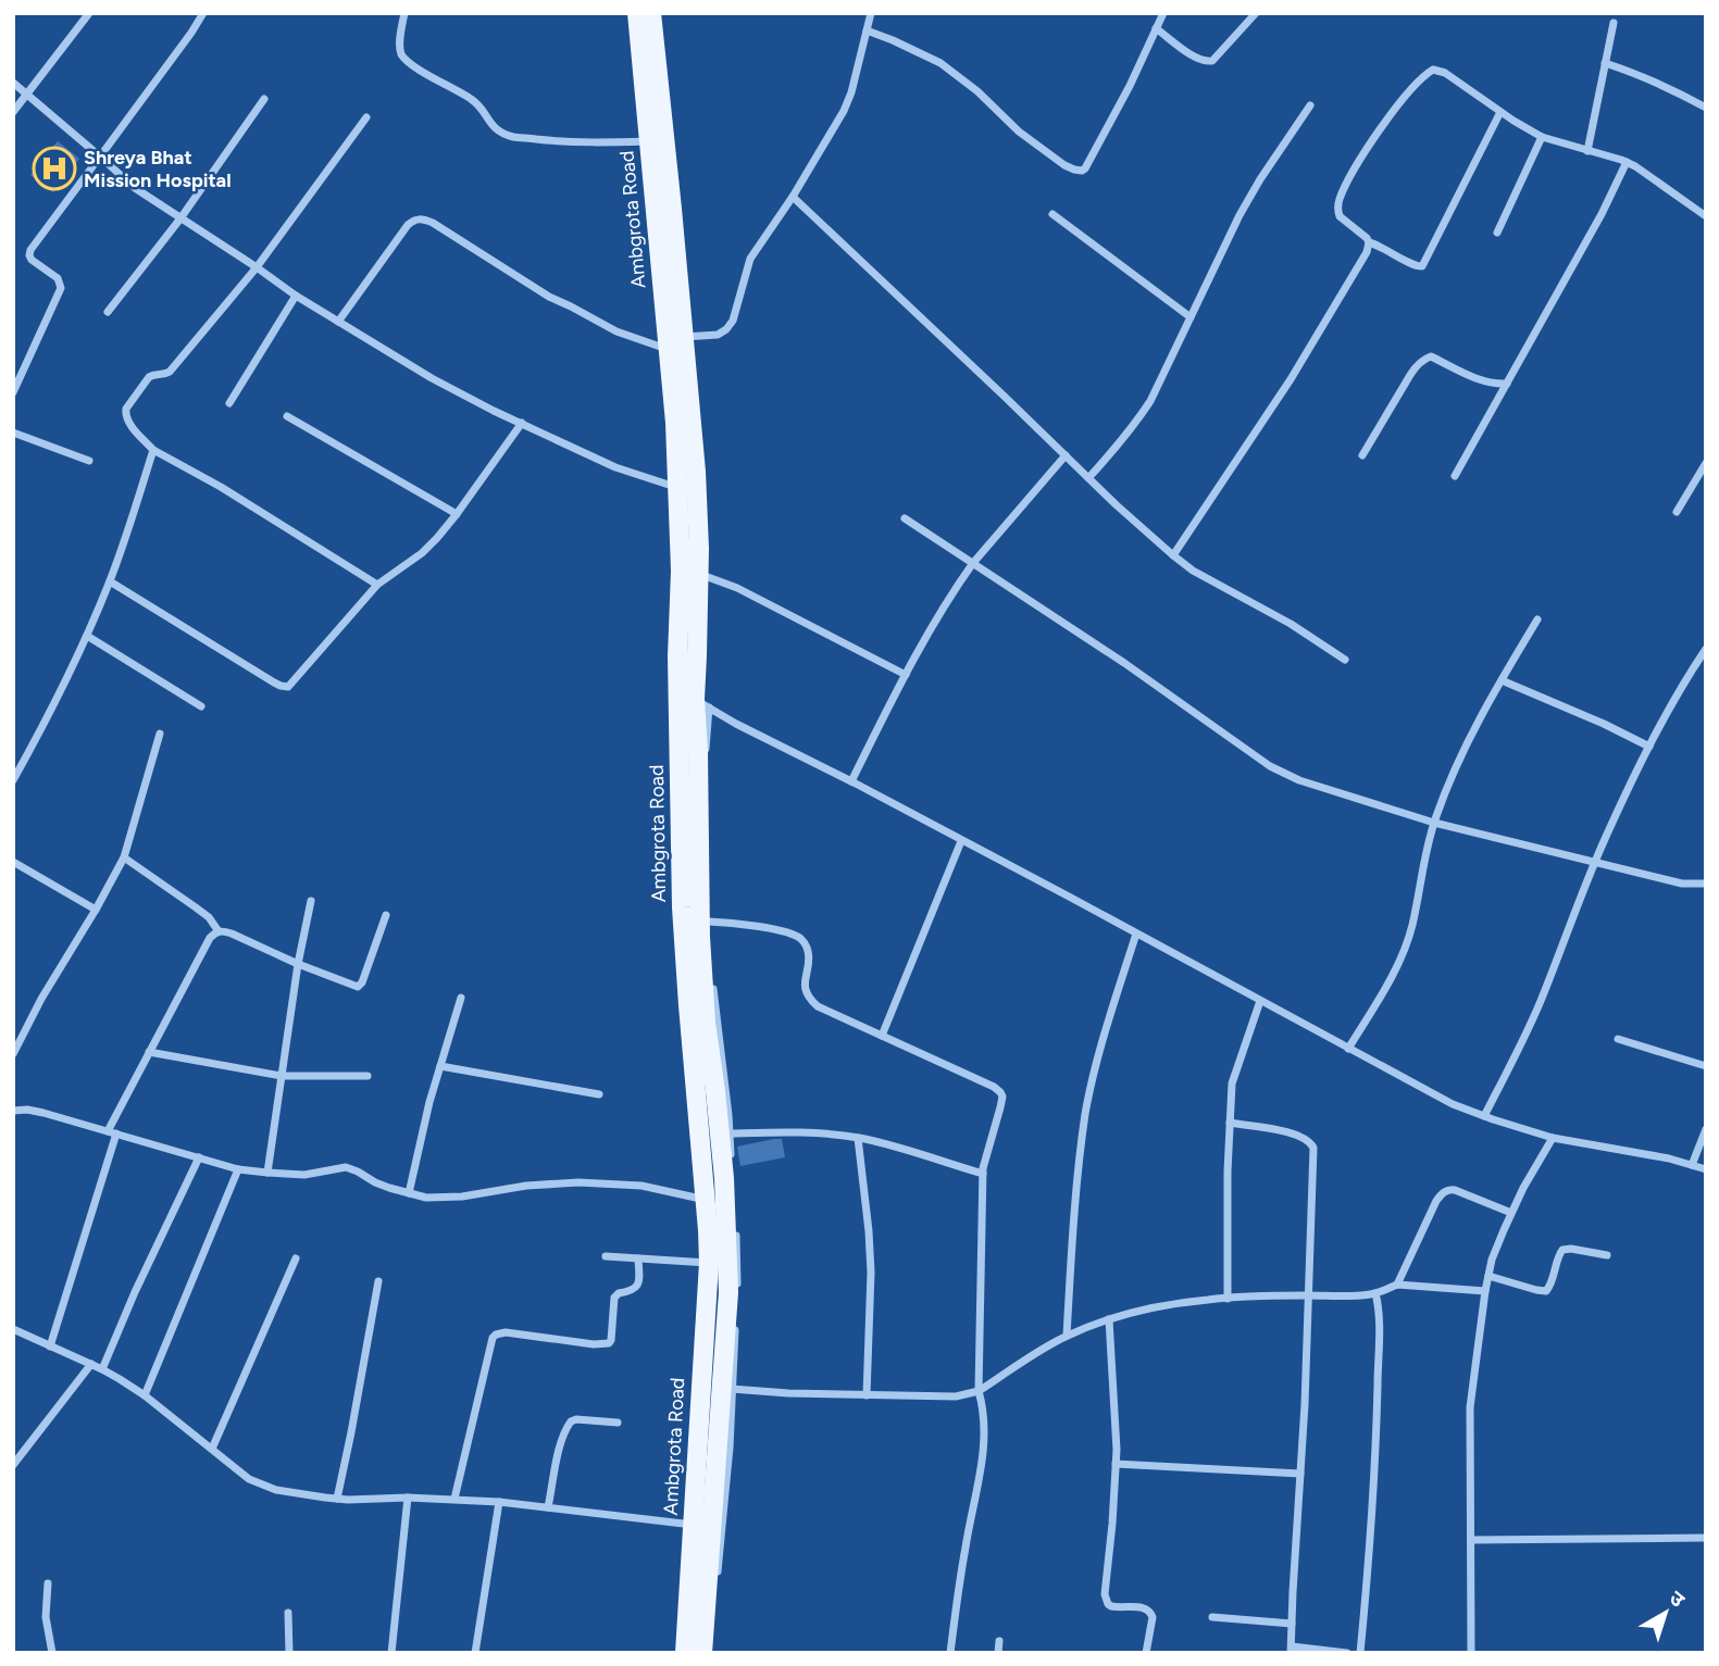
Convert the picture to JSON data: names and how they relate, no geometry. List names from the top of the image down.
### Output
{
  "streets": {
    "main road": ["Ambgrota Road"]
  },
  "places": {
    "hospital": ["Shreya Bhat Mission Hospital"]
  },
  "north": "top right"
}
